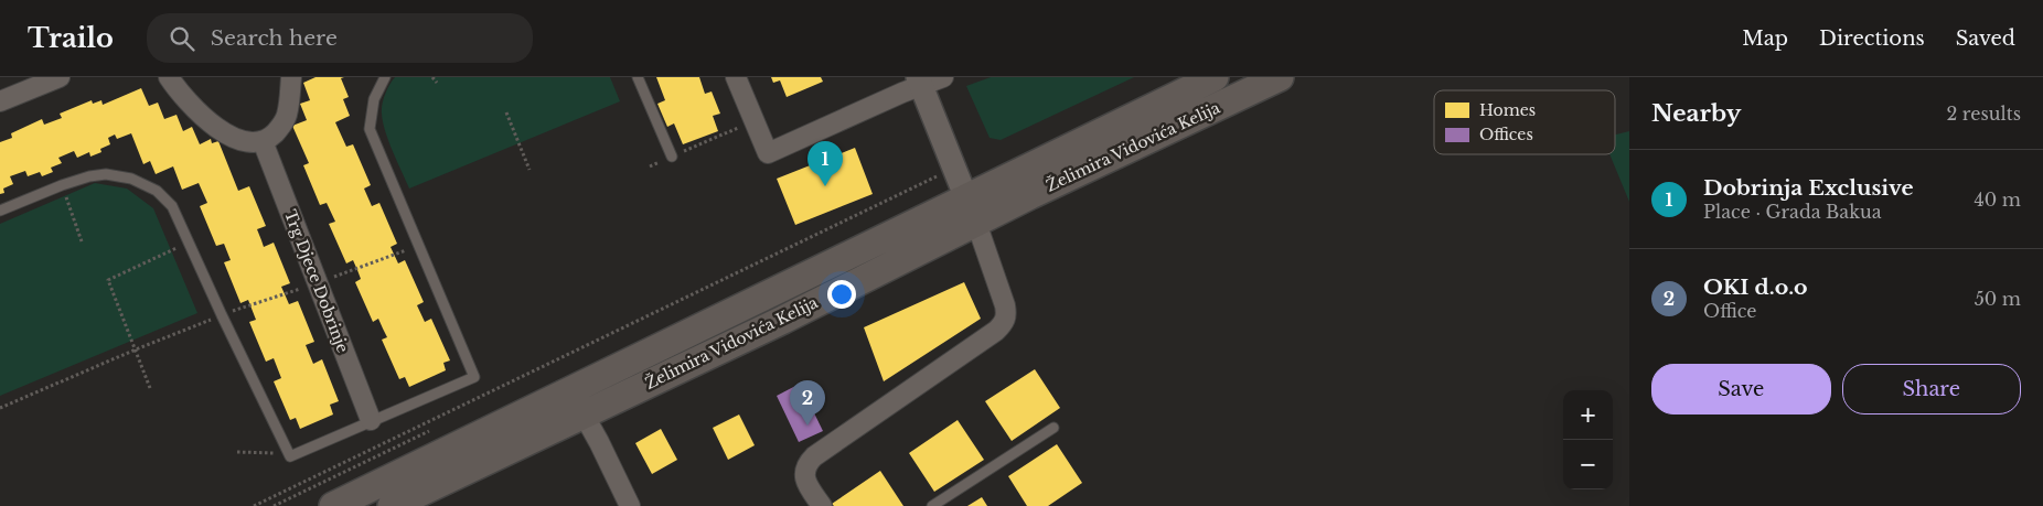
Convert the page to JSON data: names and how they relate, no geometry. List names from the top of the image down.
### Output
{
  "streets": {
    "main road": ["Želimira Vidovića Kelija"],
    "street": ["Trg Djece Dobrinje"]
  },
  "legend": ["Homes", "Offices"],
  "page": {
    "header": "Trailo",
    "search": "Search here",
    "nav": ["Map", "Directions", "Saved"],
    "heading": ["Nearby", "2 results"],
    "pins": ["1", "2"],
    "list": [
      {
        "mark": "1",
        "name": "Dobrinja Exclusive",
        "note": "Place · Grada Bakua",
        "value": "40 m"
      },
      {
        "mark": "2",
        "name": "OKI d.o.o",
        "note": "Office",
        "value": "50 m"
      }
    ],
    "buttons": ["Save", "Share"],
    "map_buttons": ["+", "−"]
  }
}
